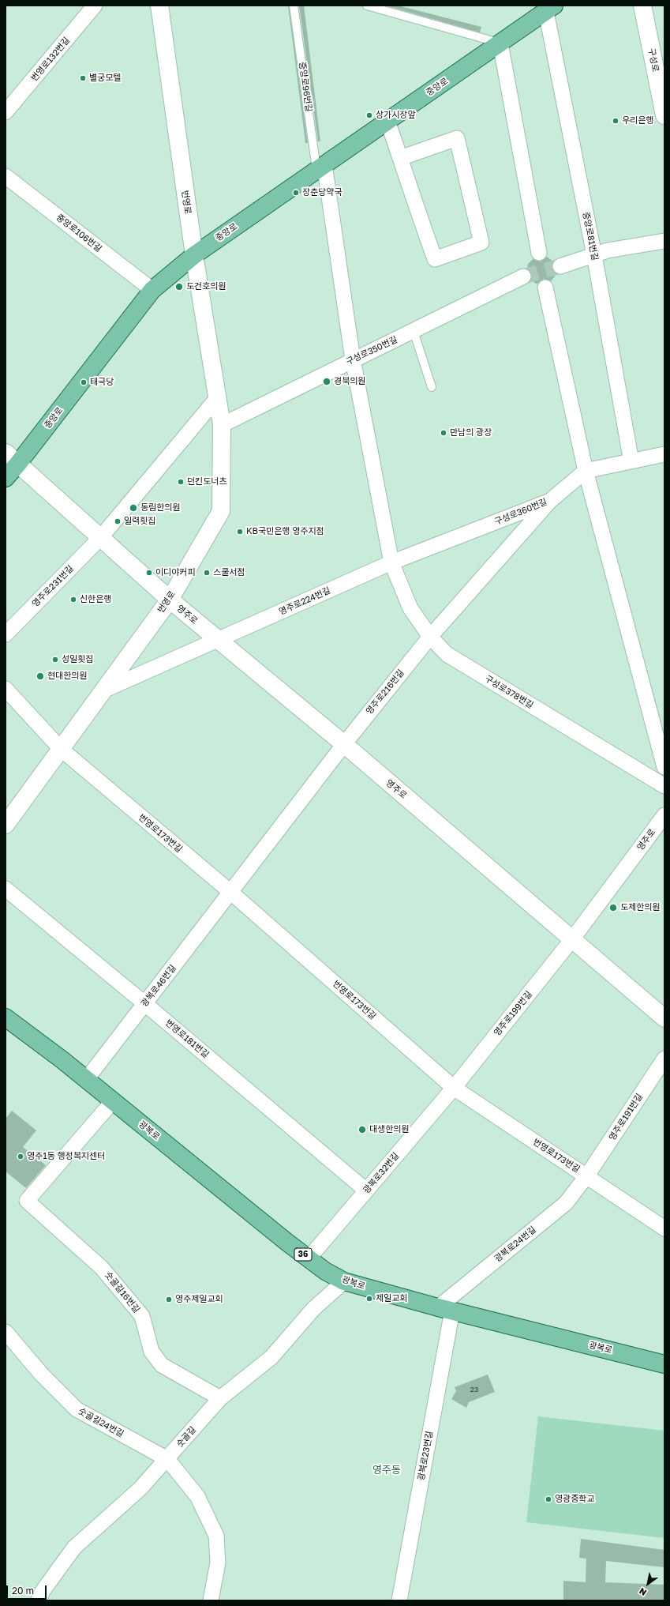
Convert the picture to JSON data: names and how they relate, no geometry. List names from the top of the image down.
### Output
{
  "streets": {
    "main road": ["중앙로", "광복로", "36"],
    "street": [
      "번영로132번길",
      "구성로",
      "번영로",
      "중앙로106번길",
      "중앙로81번길",
      "구성로350번길",
      "구성로360번길",
      "영주로231번길",
      "영주로224번길",
      "영주로",
      "영주로216번길",
      "구성로378번길",
      "번영로173번길",
      "광복로46번길",
      "영주로199번길",
      "번영로181번길",
      "영주로191번길",
      "광복로32번길",
      "광복로24번길",
      "숫골길16번길",
      "숫골길24번길",
      "숫골길",
      "광복로23번길"
    ],
    "lane": ["중앙로96번길"]
  },
  "crossings": [
    ["중앙로96번길", "중앙로"],
    ["중앙로96번길", "구성로378번길"],
    ["중앙로", "번영로"],
    ["중앙로", "중앙로106번길"],
    ["중앙로", "중앙로81번길"],
    ["중앙로", "영주로"],
    ["중앙로", "구성로378번길"],
    ["번영로", "구성로350번길"],
    ["번영로", "영주로"],
    ["번영로", "번영로173번길"],
    ["중앙로81번길", "구성로360번길"],
    ["구성로350번길", "구성로378번길"],
    ["구성로360번길", "영주로224번길"],
    ["구성로360번길", "영주로216번길"],
    ["구성로360번길", "구성로378번길"],
    ["영주로231번길", "영주로"],
    ["영주로224번길", "영주로"],
    ["영주로224번길", "구성로378번길"],
    ["영주로", "영주로216번길"],
    ["영주로", "영주로199번길"],
    ["영주로216번길", "구성로378번길"],
    ["영주로216번길", "번영로173번길"],
    ["영주로216번길", "광복로46번길"],
    ["번영로173번길", "광복로46번길"],
    ["번영로173번길", "영주로199번길"],
    ["번영로173번길", "영주로191번길"],
    ["번영로173번길", "광복로32번길"],
    ["번영로173번길", "광복로24번길"],
    ["광복로46번길", "번영로181번길"],
    ["광복로46번길", "광복로"],
    ["영주로199번길", "광복로32번길"],
    ["번영로181번길", "광복로32번길"],
    ["영주로191번길", "광복로24번길"],
    ["광복로", "광복로32번길"],
    ["광복로", "광복로24번길"],
    ["광복로", "숫골길16번길"],
    ["광복로", "숫골길"],
    ["광복로", "광복로23번길"],
    ["광복로24번길", "광복로23번길"],
    ["숫골길16번길", "숫골길"],
    ["숫골길24번길", "숫골길"]
  ],
  "districts": ["영주동"],
  "places": [
    "별궁모텔",
    "상가시장앞",
    "우리은행",
    "장춘당약국",
    "도건호의원",
    "경북의원",
    "태극당",
    "만남의 광장",
    "던킨도너츠",
    "동림한의원",
    "일력횟집",
    "KB국민은행 영주지점",
    "이디야커피",
    "스쿨서점",
    "신한은행",
    "성일횟집",
    "현대한의원",
    "도제한의원",
    "대생한의원",
    "영주1동 행정복지센터",
    "제일교회",
    "영주제일교회",
    "영광중학교"
  ],
  "house_numbers": ["23"],
  "scale_bar": "20 m",
  "north": "bottom left"
}
